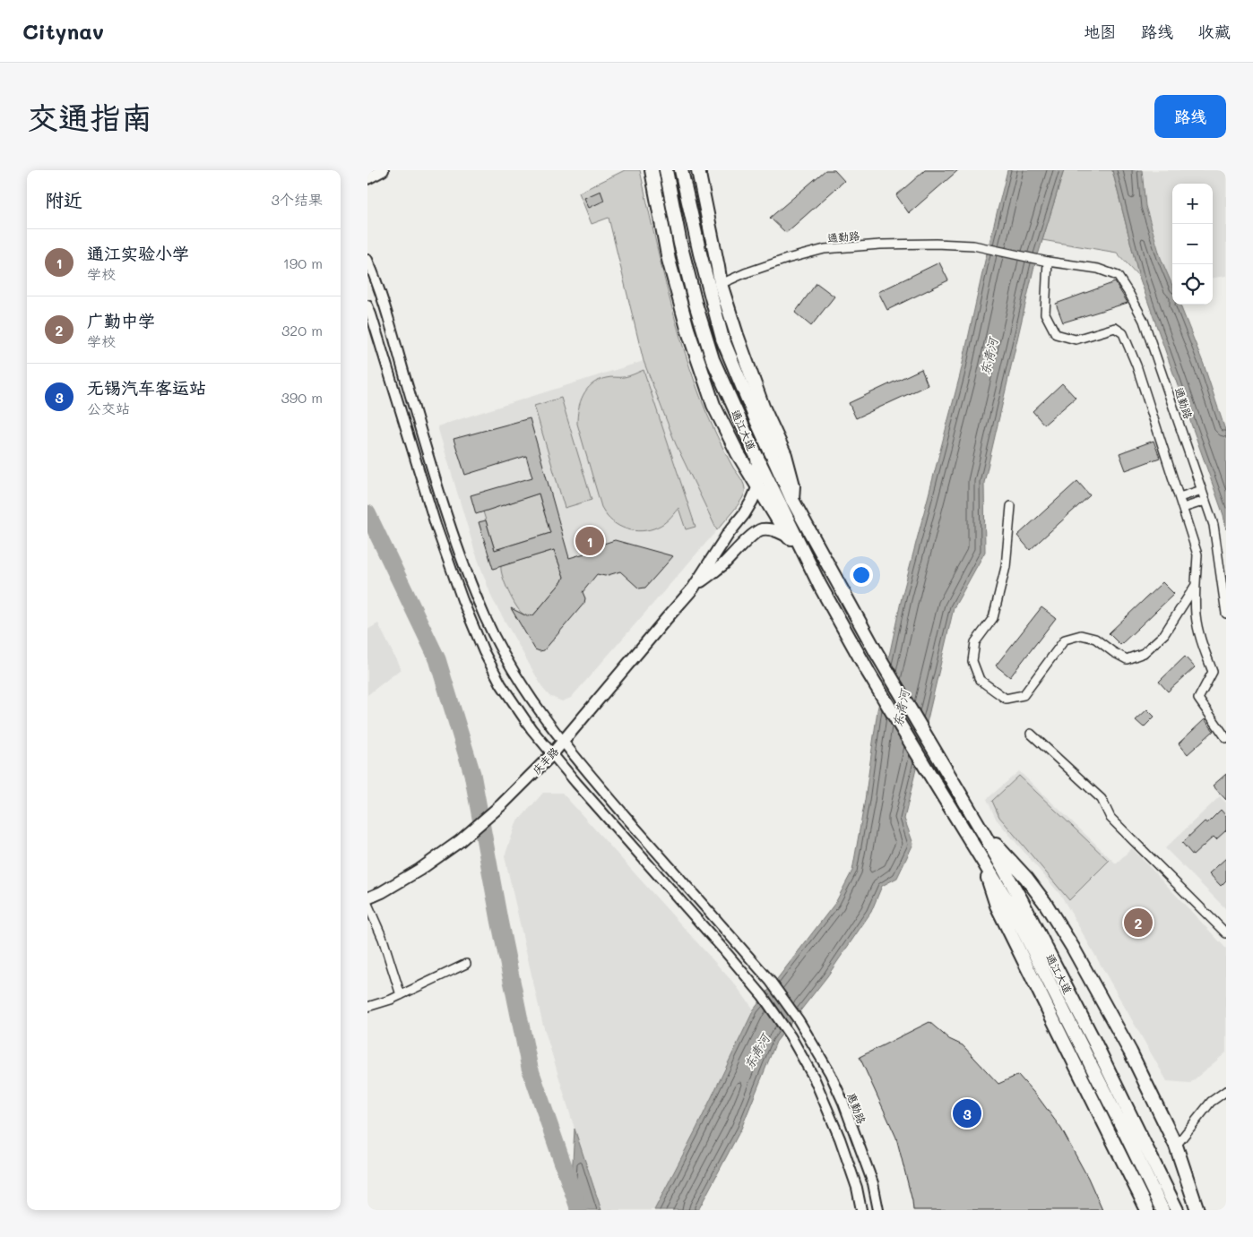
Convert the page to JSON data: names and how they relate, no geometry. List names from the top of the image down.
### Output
{
  "streets": {
    "main road": ["通江大道", "庆丰路"],
    "street": ["通勤路", "惠勤路"]
  },
  "crossings": [
    ["庆丰路", "惠勤路"]
  ],
  "water": ["东青河"],
  "page": {
    "header": "Citynav",
    "nav": ["地图", "路线", "收藏"],
    "buttons": "路线",
    "title": "交通指南",
    "heading": ["附近", "3个结果"],
    "map_buttons": ["+", "−"],
    "list": [
      {
        "mark": "1",
        "name": "通江实验小学",
        "note": "学校",
        "value": "190 m"
      },
      {
        "mark": "2",
        "name": "广勤中学",
        "note": "学校",
        "value": "320 m"
      },
      {
        "mark": "3",
        "name": "无锡汽车客运站",
        "note": "公交站",
        "value": "390 m"
      }
    ],
    "pins": ["1", "2", "3"]
  }
}
